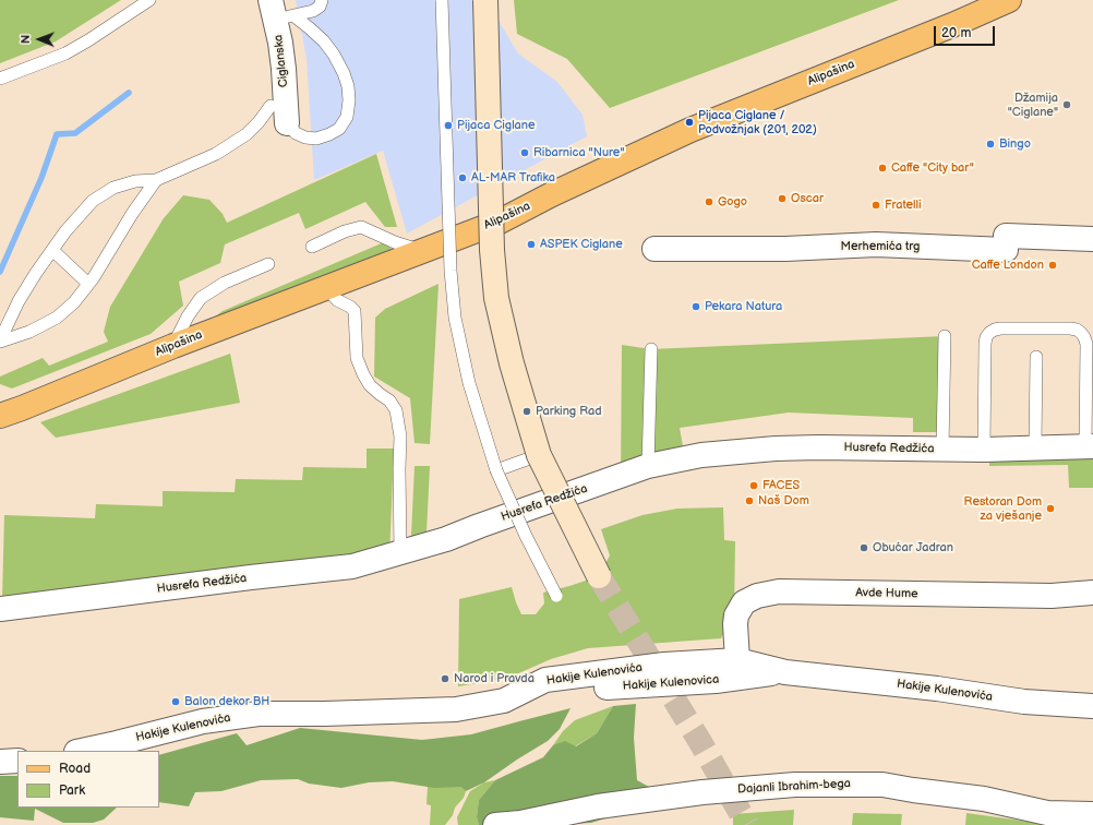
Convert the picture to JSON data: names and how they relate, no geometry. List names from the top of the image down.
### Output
{
  "streets": {
    "main road": ["Alipašina"],
    "street": [
      "Ciglanska",
      "Merhemića trg",
      "Husrefa Redžića",
      "Avde Hume",
      "Hakije Kulenovića",
      "Hakije Kulenovica",
      "Dajanli Ibrahim-bega"
    ]
  },
  "crossings": [
    ["Avde Hume", "Hakije Kulenovića"],
    ["Hakije Kulenovića", "Hakije Kulenovica"]
  ],
  "places": [
    "Džamija \"Ciglane\"",
    "Pijaca Ciglane / Podvožnjak (201, 202)",
    "Pijaca Ciglane",
    "Bingo",
    "Ribarnica \"Nure\"",
    "Caffe \"City bar\"",
    "AL-MAR Trafika",
    "Oscar",
    "Gogo",
    "Fratelli",
    "ASPEK Ciglane",
    "Caffe London",
    "Pekara Natura",
    "Parking Rad",
    "FACES",
    "Naš Dom",
    "Restoran Dom za vješanje",
    "Obućar Jadran",
    "Narod i Pravda",
    "Balon dekor BH"
  ],
  "legend": ["Road", "Park"],
  "scale_bar": "20 m",
  "north": "left"
}
